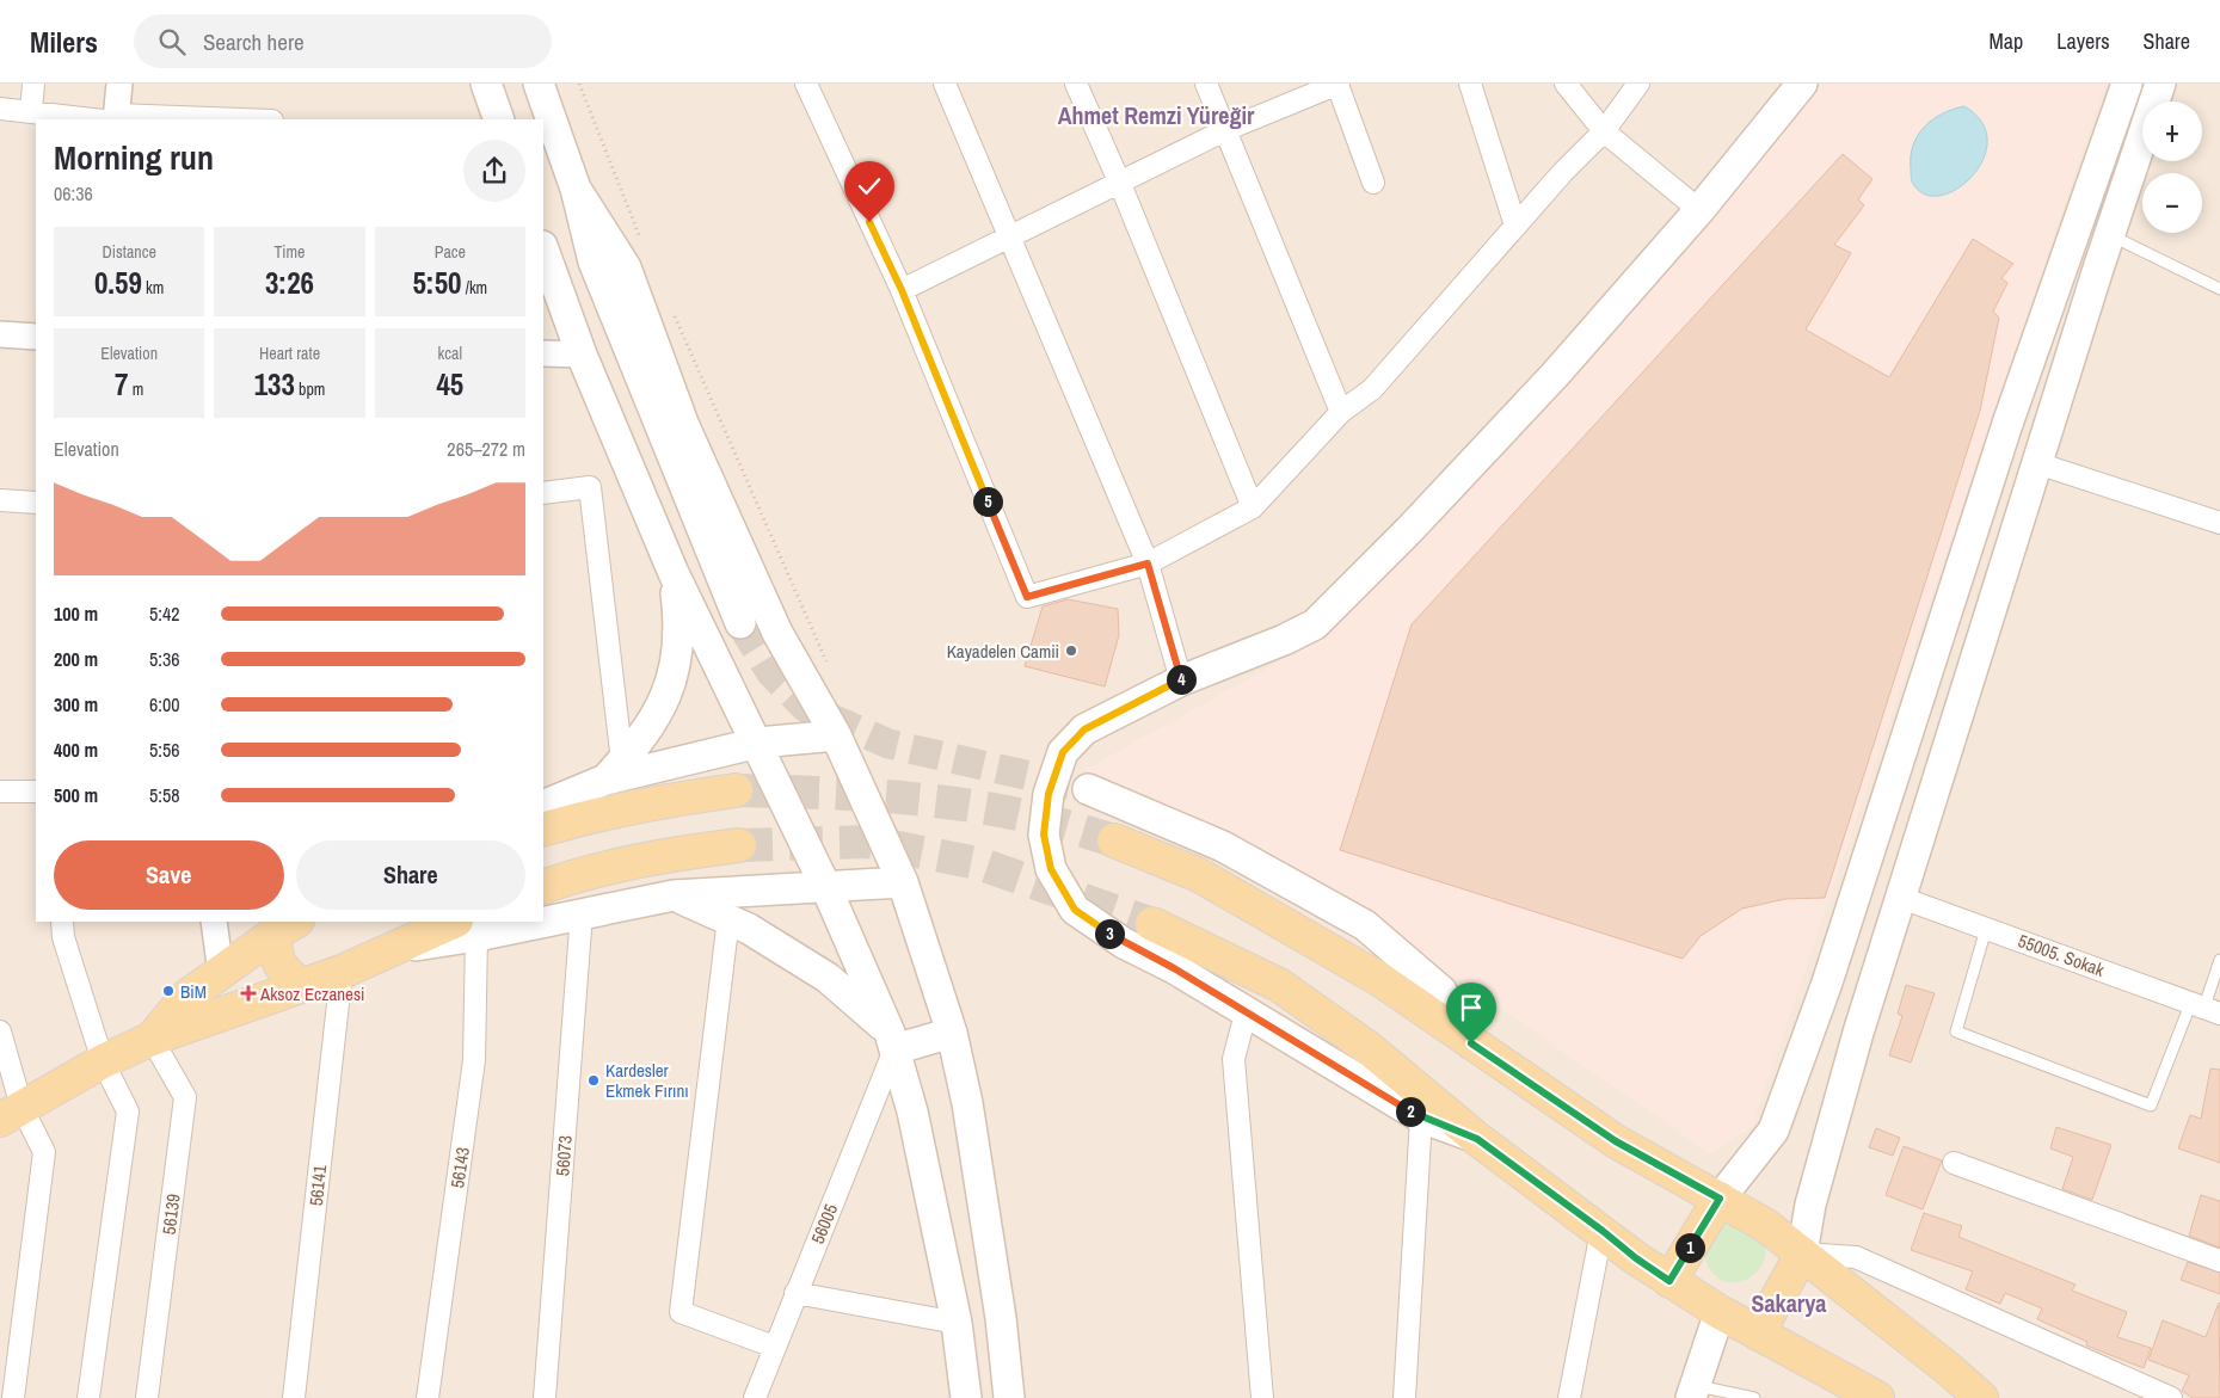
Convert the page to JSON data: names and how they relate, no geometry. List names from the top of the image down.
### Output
{
  "streets": {
    "street": [
      "55005. Sokak",
      "56073",
      "56143",
      "56141",
      "56139",
      "56005"
    ]
  },
  "districts": ["Ahmet Remzi Yüreğir", "Sakarya"],
  "places": {
    "other": ["Kayadelen Camii", "BiM", "Kardesler Ekmek Fırını"],
    "health": ["Aksoz Eczanesi"]
  },
  "page": {
    "header": "Milers",
    "search": "Search here",
    "nav": ["Map", "Layers", "Share"],
    "map_buttons": ["+", "−"],
    "heading": ["Morning run", "06:36"],
    "stats": [
      ["Distance", "0.59 km"],
      ["Time", "3:26"],
      ["Pace", "5:50 /km"],
      ["Elevation", "7 m"],
      ["Heart rate", "133 bpm"],
      ["kcal", "45"]
    ],
    "chart": ["Elevation", "265–272 m"],
    "pins": [
      "5",
      "4",
      "3",
      "2",
      "1"
    ],
    "list": [
      {
        "name": "100 m",
        "note": "5:42"
      },
      {
        "name": "200 m",
        "note": "5:36"
      },
      {
        "name": "300 m",
        "note": "6:00"
      },
      {
        "name": "400 m",
        "note": "5:56"
      },
      {
        "name": "500 m",
        "note": "5:58"
      }
    ],
    "buttons": ["Save", "Share"]
  }
}
